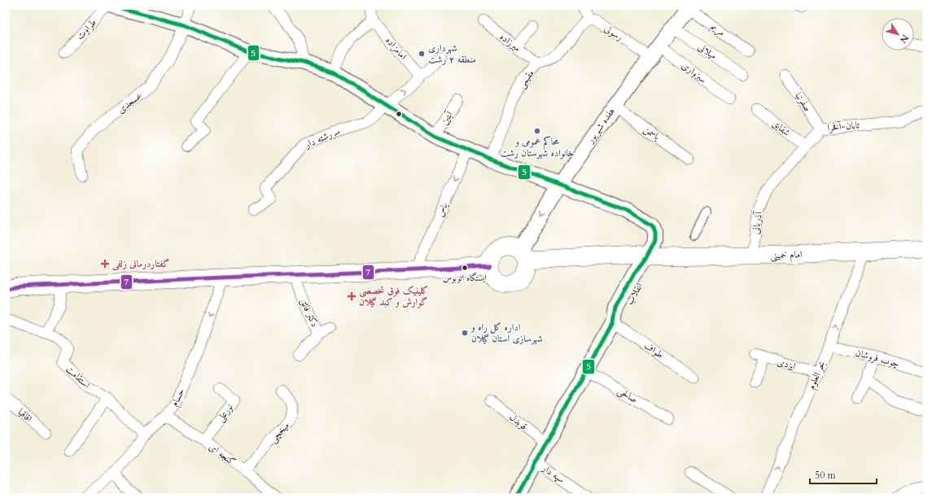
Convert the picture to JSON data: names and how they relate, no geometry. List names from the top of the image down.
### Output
{
  "streets": {
    "main road": ["هفده شهریور", "امام خمینی", "انقلاب"],
    "street": [
      "طراوت",
      "مریم",
      "رسولی",
      "میرزاده",
      "امامزاده",
      "میلانی",
      "سبزواری",
      "مقیمی",
      "صفرنیا",
      "عسجدی",
      "آبتین",
      "تابان-آفخرا",
      "شقایق",
      "یاسمن",
      "سررشته دار",
      "یاس",
      "آذربانی",
      "دکتر فائق",
      "طواف",
      "چوب فروشان",
      "ایزدی",
      "بحر العلوم",
      "استقامت",
      "صالحی",
      "حسام",
      "نورعلی",
      "اقاقیا",
      "قویدل",
      "میخچی",
      "گنجه ای",
      "سپه دار"
    ]
  },
  "crossings": [
    ["مریم", "هفده شهریور"],
    ["رسولی", "سبزواری"],
    ["رسولی", "مقیمی"],
    ["رسولی", "هفده شهریور"],
    ["میرزاده", "مقیمی"],
    ["میلانی", "هفده شهریور"],
    ["سبزواری", "هفده شهریور"],
    ["صفرنیا", "تابان-آفخرا"],
    ["هفده شهریور", "یاسمن"],
    ["هفده شهریور", "امام خمینی"],
    ["تابان-آفخرا", "شقایق"],
    ["تابان-آفخرا", "آذربانی"],
    ["آذربانی", "امام خمینی"],
    ["امام خمینی", "انقلاب"],
    ["امام خمینی", "بحر العلوم"],
    ["انقلاب", "طواف"],
    ["انقلاب", "صالحی"],
    ["انقلاب", "قویدل"],
    ["انقلاب", "سپه دار"],
    ["چوب فروشان", "بحر العلوم"],
    ["ایزدی", "بحر العلوم"],
    ["استقامت", "حسام"],
    ["حسام", "گنجه ای"],
    ["نورعلی", "گنجه ای"],
    ["میخچی", "گنجه ای"]
  ],
  "one_way": ["یاس", "بحر العلوم", "حسام"],
  "places": {
    "other": [
      "شهرداری منطقه ۲ رشت",
      "محاکم عمومی و خانواده شهرستان رشت",
      "ایستگاه اتوبوس",
      "اداره کل راه و شهرسازی استان گیلان"
    ],
    "health": ["گفتاردرمانی زلفی", "کلینیک فوق تخصصی گوارش و کبد گیلان"]
  },
  "lines": ["transit line 5", "transit line 7"],
  "scale_bar": "50 m",
  "north": "bottom right"
}
